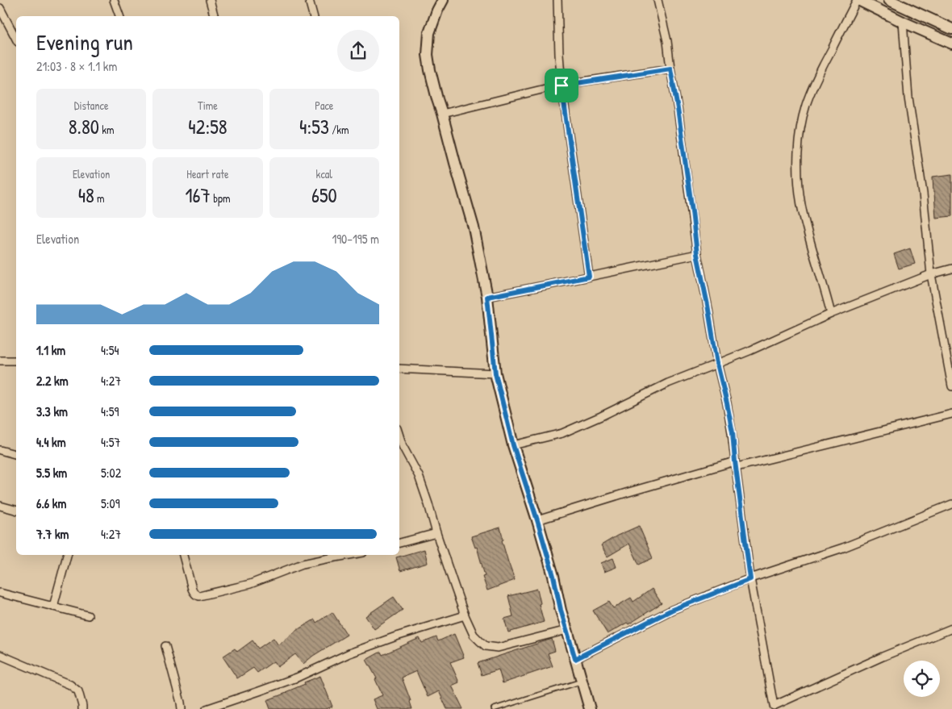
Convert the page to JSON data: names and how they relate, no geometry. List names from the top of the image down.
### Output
{
  "page": {
    "heading": ["Evening run", "21:03 · 8 × 1.1 km"],
    "stats": [
      ["Distance", "8.80 km"],
      ["Time", "42:58"],
      ["Pace", "4:53 /km"],
      ["Elevation", "48 m"],
      ["Heart rate", "167 bpm"],
      ["kcal", "650"]
    ],
    "chart": ["Elevation", "190–195 m"],
    "list": [
      {
        "name": "1.1 km",
        "note": "4:54"
      },
      {
        "name": "2.2 km",
        "note": "4:27"
      },
      {
        "name": "3.3 km",
        "note": "4:59"
      },
      {
        "name": "4.4 km",
        "note": "4:57"
      },
      {
        "name": "5.5 km",
        "note": "5:02"
      },
      {
        "name": "6.6 km",
        "note": "5:09"
      },
      {
        "name": "7.7 km",
        "note": "4:27"
      }
    ]
  }
}
